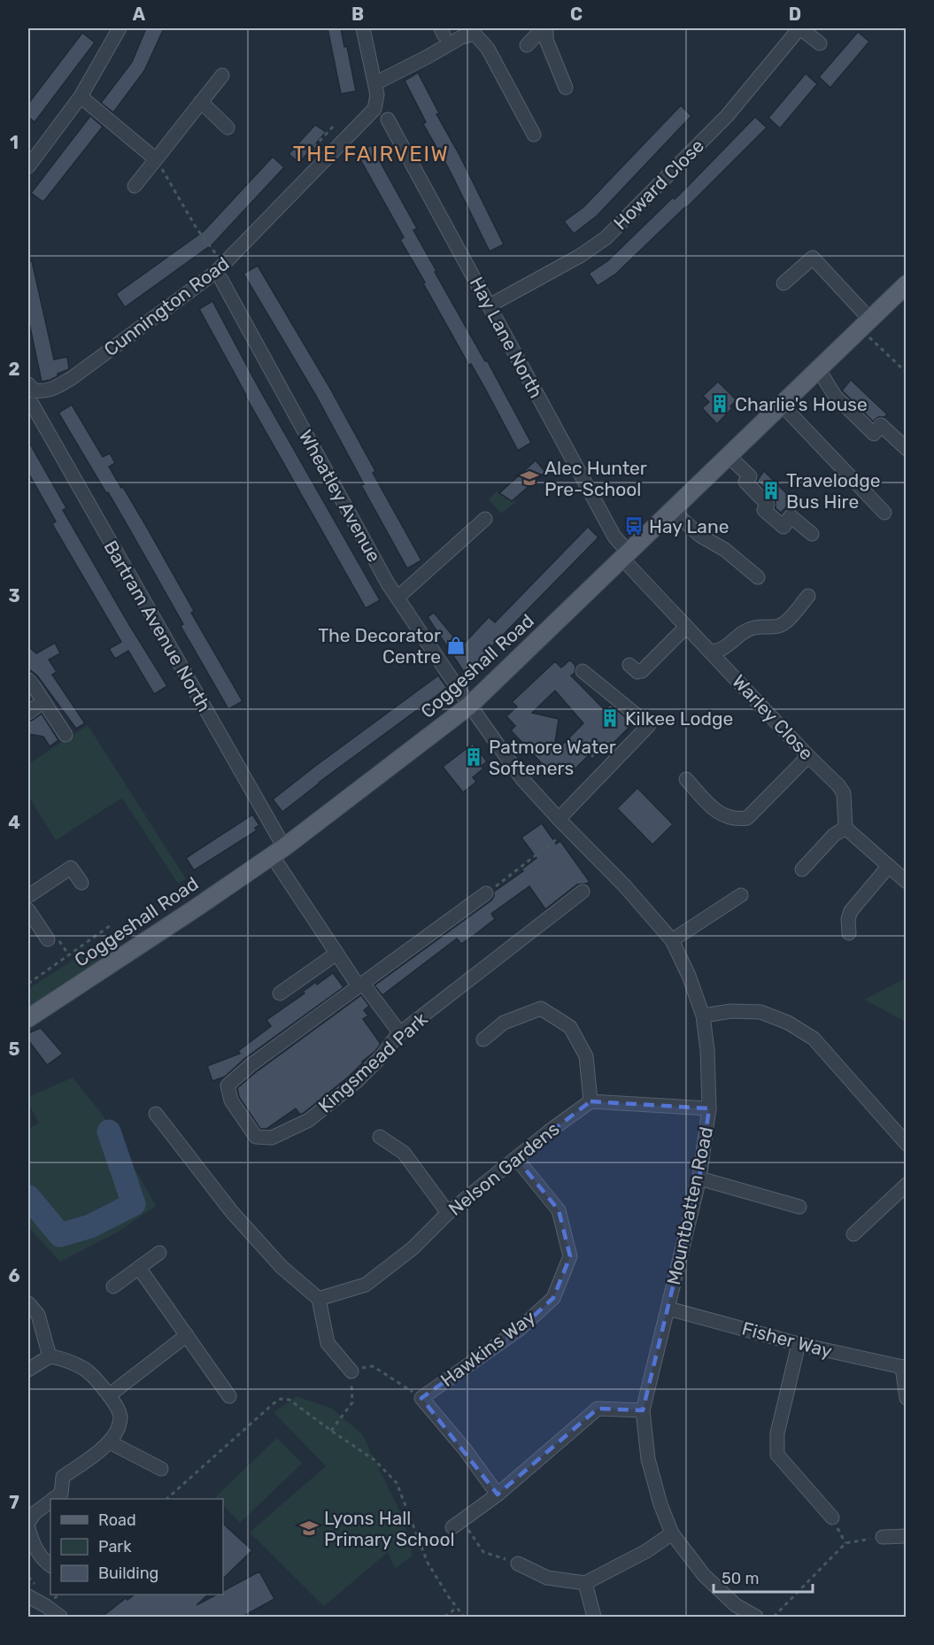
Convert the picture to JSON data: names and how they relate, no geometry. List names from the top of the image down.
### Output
{
  "streets": {
    "main road": ["Coggeshall Road"],
    "street": [
      "Howard Close",
      "Cunnington Road",
      "Hay Lane North",
      "Wheatley Avenue",
      "Bartram Avenue North",
      "Warley Close",
      "Kingsmead Park",
      "Nelson Gardens",
      "Mountbatten Road",
      "Fisher Way",
      "Hawkins Way"
    ]
  },
  "crossings": [
    ["Howard Close", "Hay Lane North"],
    ["Cunnington Road", "Bartram Avenue North"],
    ["Hay Lane North", "Coggeshall Road"],
    ["Hay Lane North", "Warley Close"],
    ["Wheatley Avenue", "Coggeshall Road"],
    ["Wheatley Avenue", "Mountbatten Road"],
    ["Bartram Avenue North", "Coggeshall Road"],
    ["Coggeshall Road", "Warley Close"],
    ["Coggeshall Road", "Mountbatten Road"],
    ["Nelson Gardens", "Hawkins Way"],
    ["Mountbatten Road", "Fisher Way"]
  ],
  "districts": ["THE FAIRVEIW"],
  "places": {
    "building": [
      "Charlie's House",
      "Travelodge Bus Hire",
      "Kilkee Lodge",
      "Patmore Water Softeners"
    ],
    "school or university": ["Alec Hunter Pre-School", "Lyons Hall Primary School"],
    "bus stop": ["Hay Lane"],
    "shop": ["The Decorator Centre"]
  },
  "legend": ["Road", "Park", "Building"],
  "scale_bar": "50 m",
  "grid": {
    "columns": [
      "A",
      "B",
      "C",
      "D"
    ],
    "rows": [
      "1",
      "2",
      "3",
      "4",
      "5",
      "6",
      "7"
    ]
  }
}
